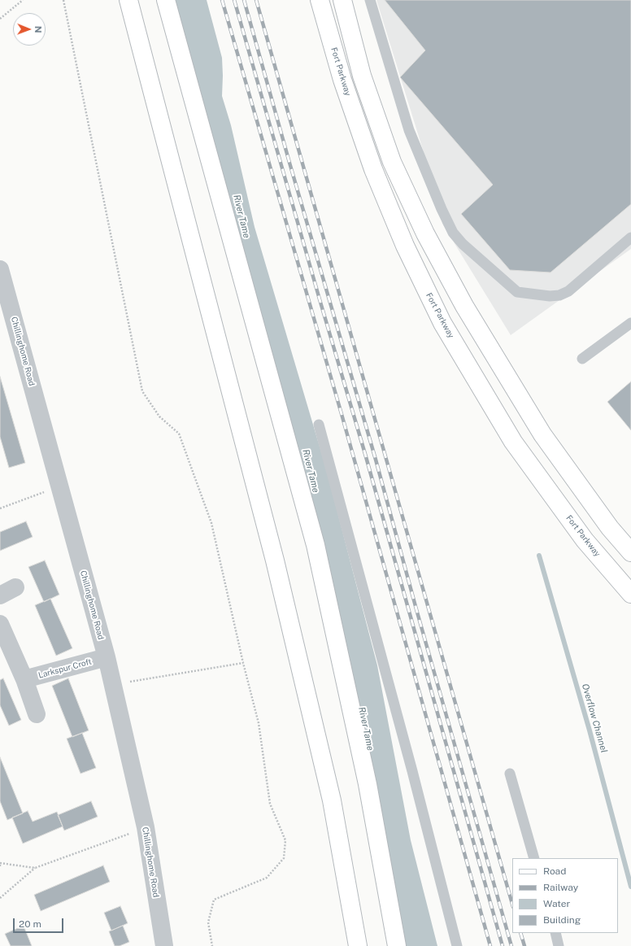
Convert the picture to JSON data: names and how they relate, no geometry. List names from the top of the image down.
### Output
{
  "streets": {
    "main road": ["Fort Parkway"],
    "street": ["Chillinghome Road", "Larkspur Croft"]
  },
  "crossings": [
    ["Chillinghome Road", "Larkspur Croft"]
  ],
  "water": ["River Tame", "Overflow Channel"],
  "legend": [
    "Road",
    "Railway",
    "Water",
    "Building"
  ],
  "scale_bar": "20 m",
  "north": "right"
}
